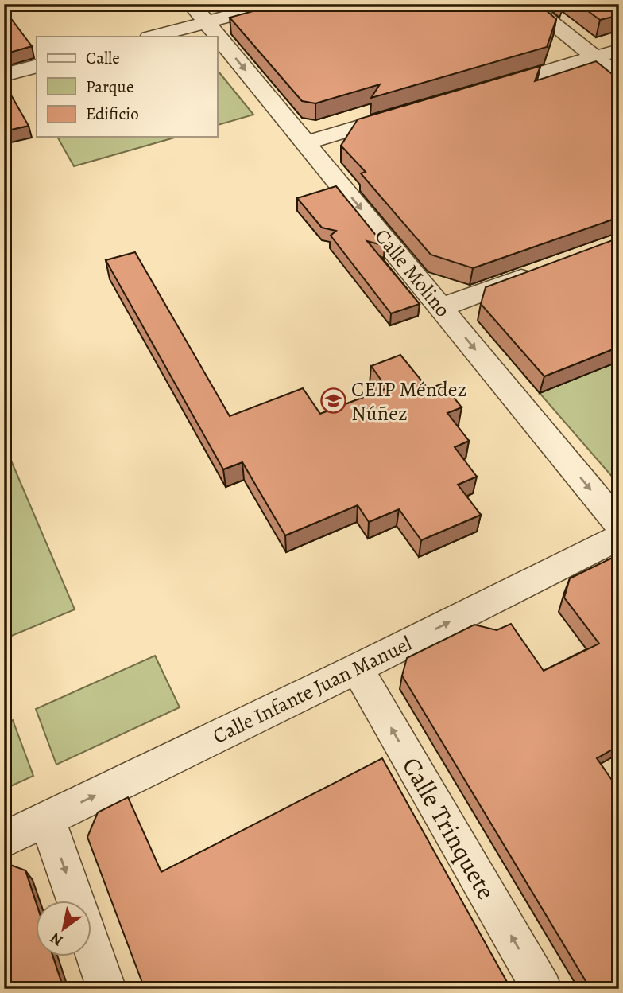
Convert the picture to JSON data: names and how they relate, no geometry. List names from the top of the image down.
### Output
{
  "streets": {
    "street": ["Calle Molino", "Calle Infante Juan Manuel", "Calle Trinquete"]
  },
  "crossings": [
    ["Calle Infante Juan Manuel", "Calle Trinquete"]
  ],
  "one_way": ["Calle Molino", "Calle Infante Juan Manuel", "Calle Trinquete"],
  "places": {
    "school or university": ["CEIP Méndez Núñez"]
  },
  "legend": ["Calle", "Parque", "Edificio"],
  "north": "bottom left"
}
